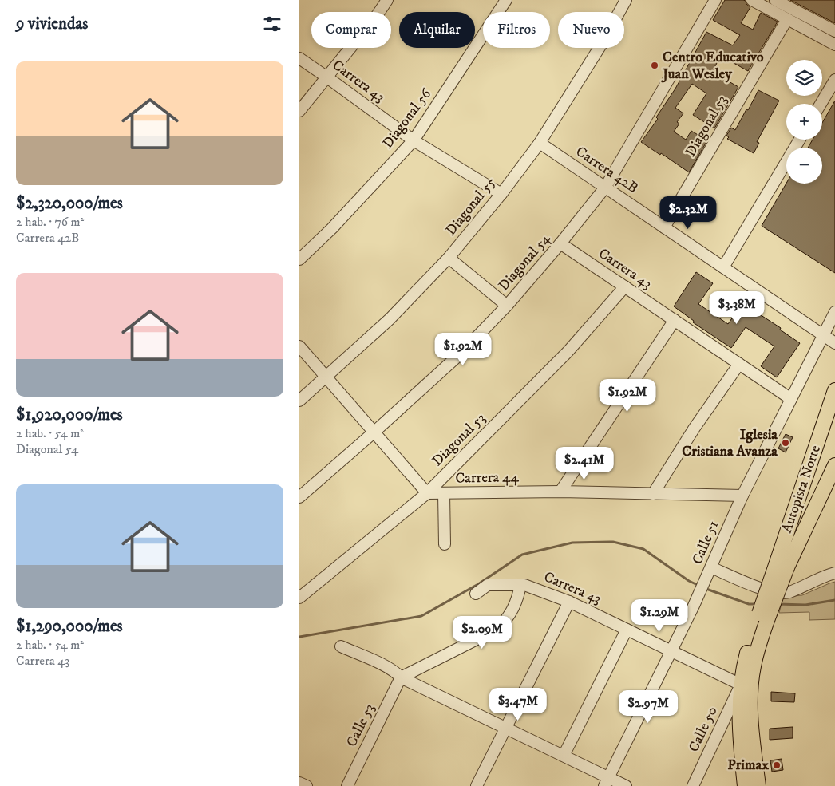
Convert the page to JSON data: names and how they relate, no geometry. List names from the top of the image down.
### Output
{
  "streets": {
    "main road": ["Autopista Norte"],
    "street": [
      "Carrera 43",
      "Diagonal 56",
      "Diagonal 53",
      "Carrera 42B",
      "Diagonal 55",
      "Diagonal 54",
      "Carrera 44",
      "Calle 51",
      "Calle 53",
      "Calle 50"
    ]
  },
  "crossings": [
    ["Carrera 43", "Diagonal 56"],
    ["Carrera 43", "Diagonal 53"],
    ["Carrera 43", "Diagonal 55"],
    ["Carrera 43", "Diagonal 54"],
    ["Carrera 43", "Calle 51"],
    ["Carrera 43", "Calle 50"],
    ["Diagonal 53", "Carrera 42B"],
    ["Diagonal 53", "Carrera 44"],
    ["Carrera 42B", "Diagonal 55"],
    ["Carrera 42B", "Diagonal 54"],
    ["Carrera 42B", "Calle 51"],
    ["Carrera 44", "Calle 51"]
  ],
  "places": ["Centro Educativo Juan Wesley", "Iglesia Cristiana Avanza", "Primax"],
  "page": {
    "heading": "9 viviendas",
    "chip": [
      "Comprar",
      "Alquilar",
      "Filtros",
      "Nuevo"
    ],
    "list": [
      {
        "name": "$2,320,000/mes",
        "note": "2 hab. · 76 m² · Carrera 42B"
      },
      {
        "name": "$1,920,000/mes",
        "note": "2 hab. · 54 m² · Diagonal 54"
      },
      {
        "name": "$1,290,000/mes",
        "note": "2 hab. · 54 m² · Carrera 43"
      }
    ],
    "map_buttons": ["+", "−"],
    "price": [
      "$2.32M",
      "$3.38M",
      "$1.92M",
      "$1.92M",
      "$2.41M",
      "$1.29M",
      "$2.09M",
      "$3.47M",
      "$2.97M"
    ]
  }
}
